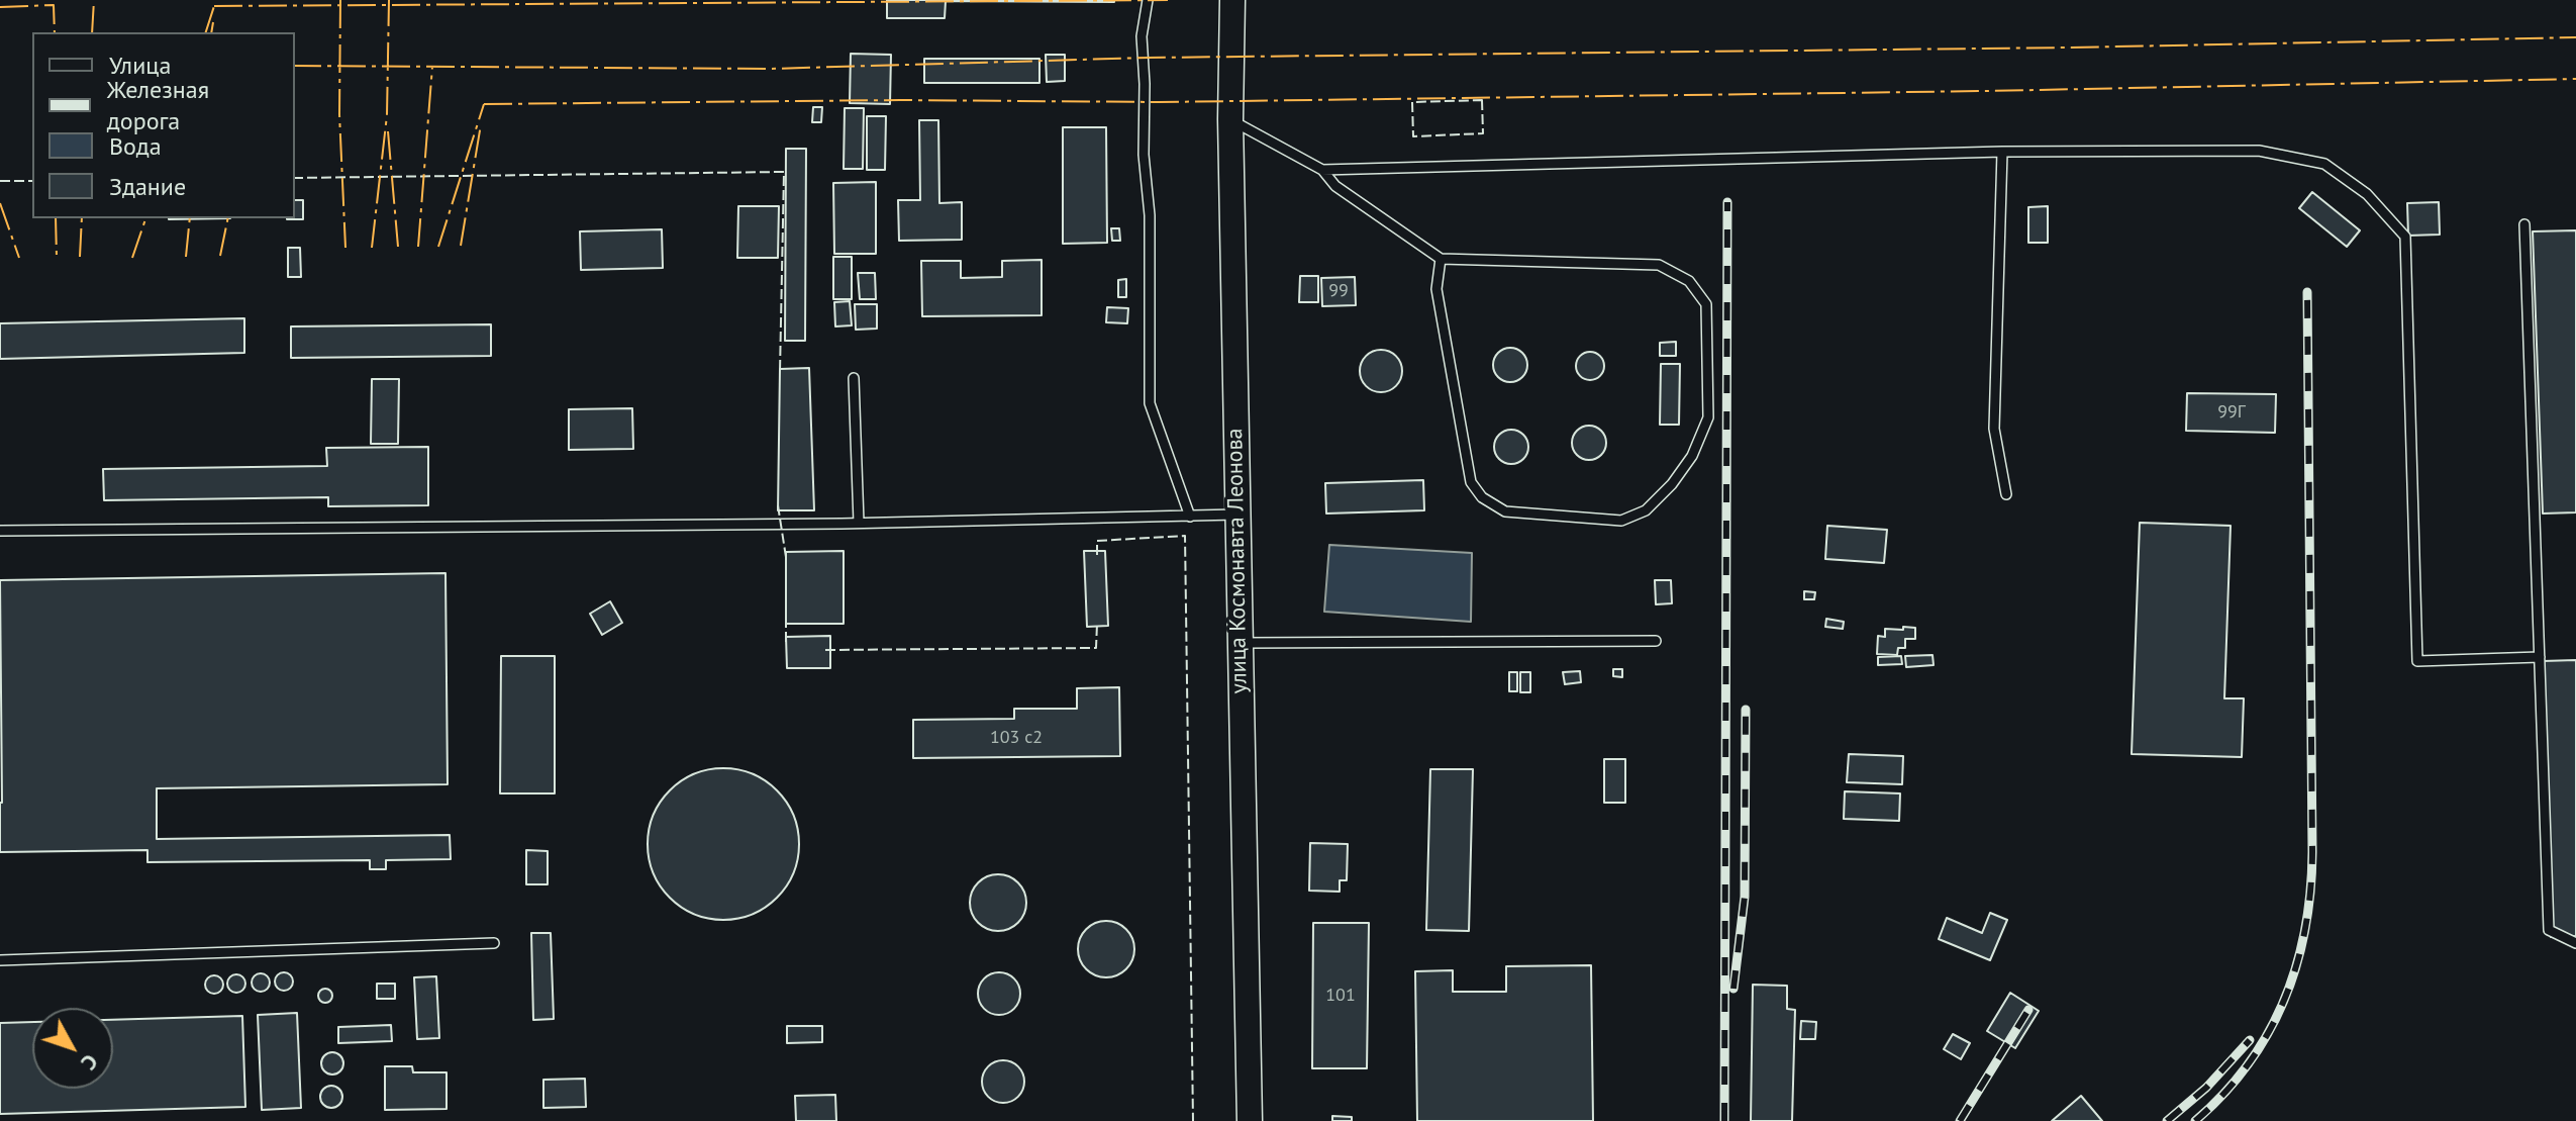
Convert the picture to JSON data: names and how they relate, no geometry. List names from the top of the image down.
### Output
{
  "streets": {
    "street": ["улица Космонавта Леонова"]
  },
  "house_numbers": [
    "99",
    "99Г",
    "103 с2",
    "101"
  ],
  "legend": [
    "Улица",
    "Железная дорога",
    "Вода",
    "Здание"
  ],
  "north": "bottom right"
}
